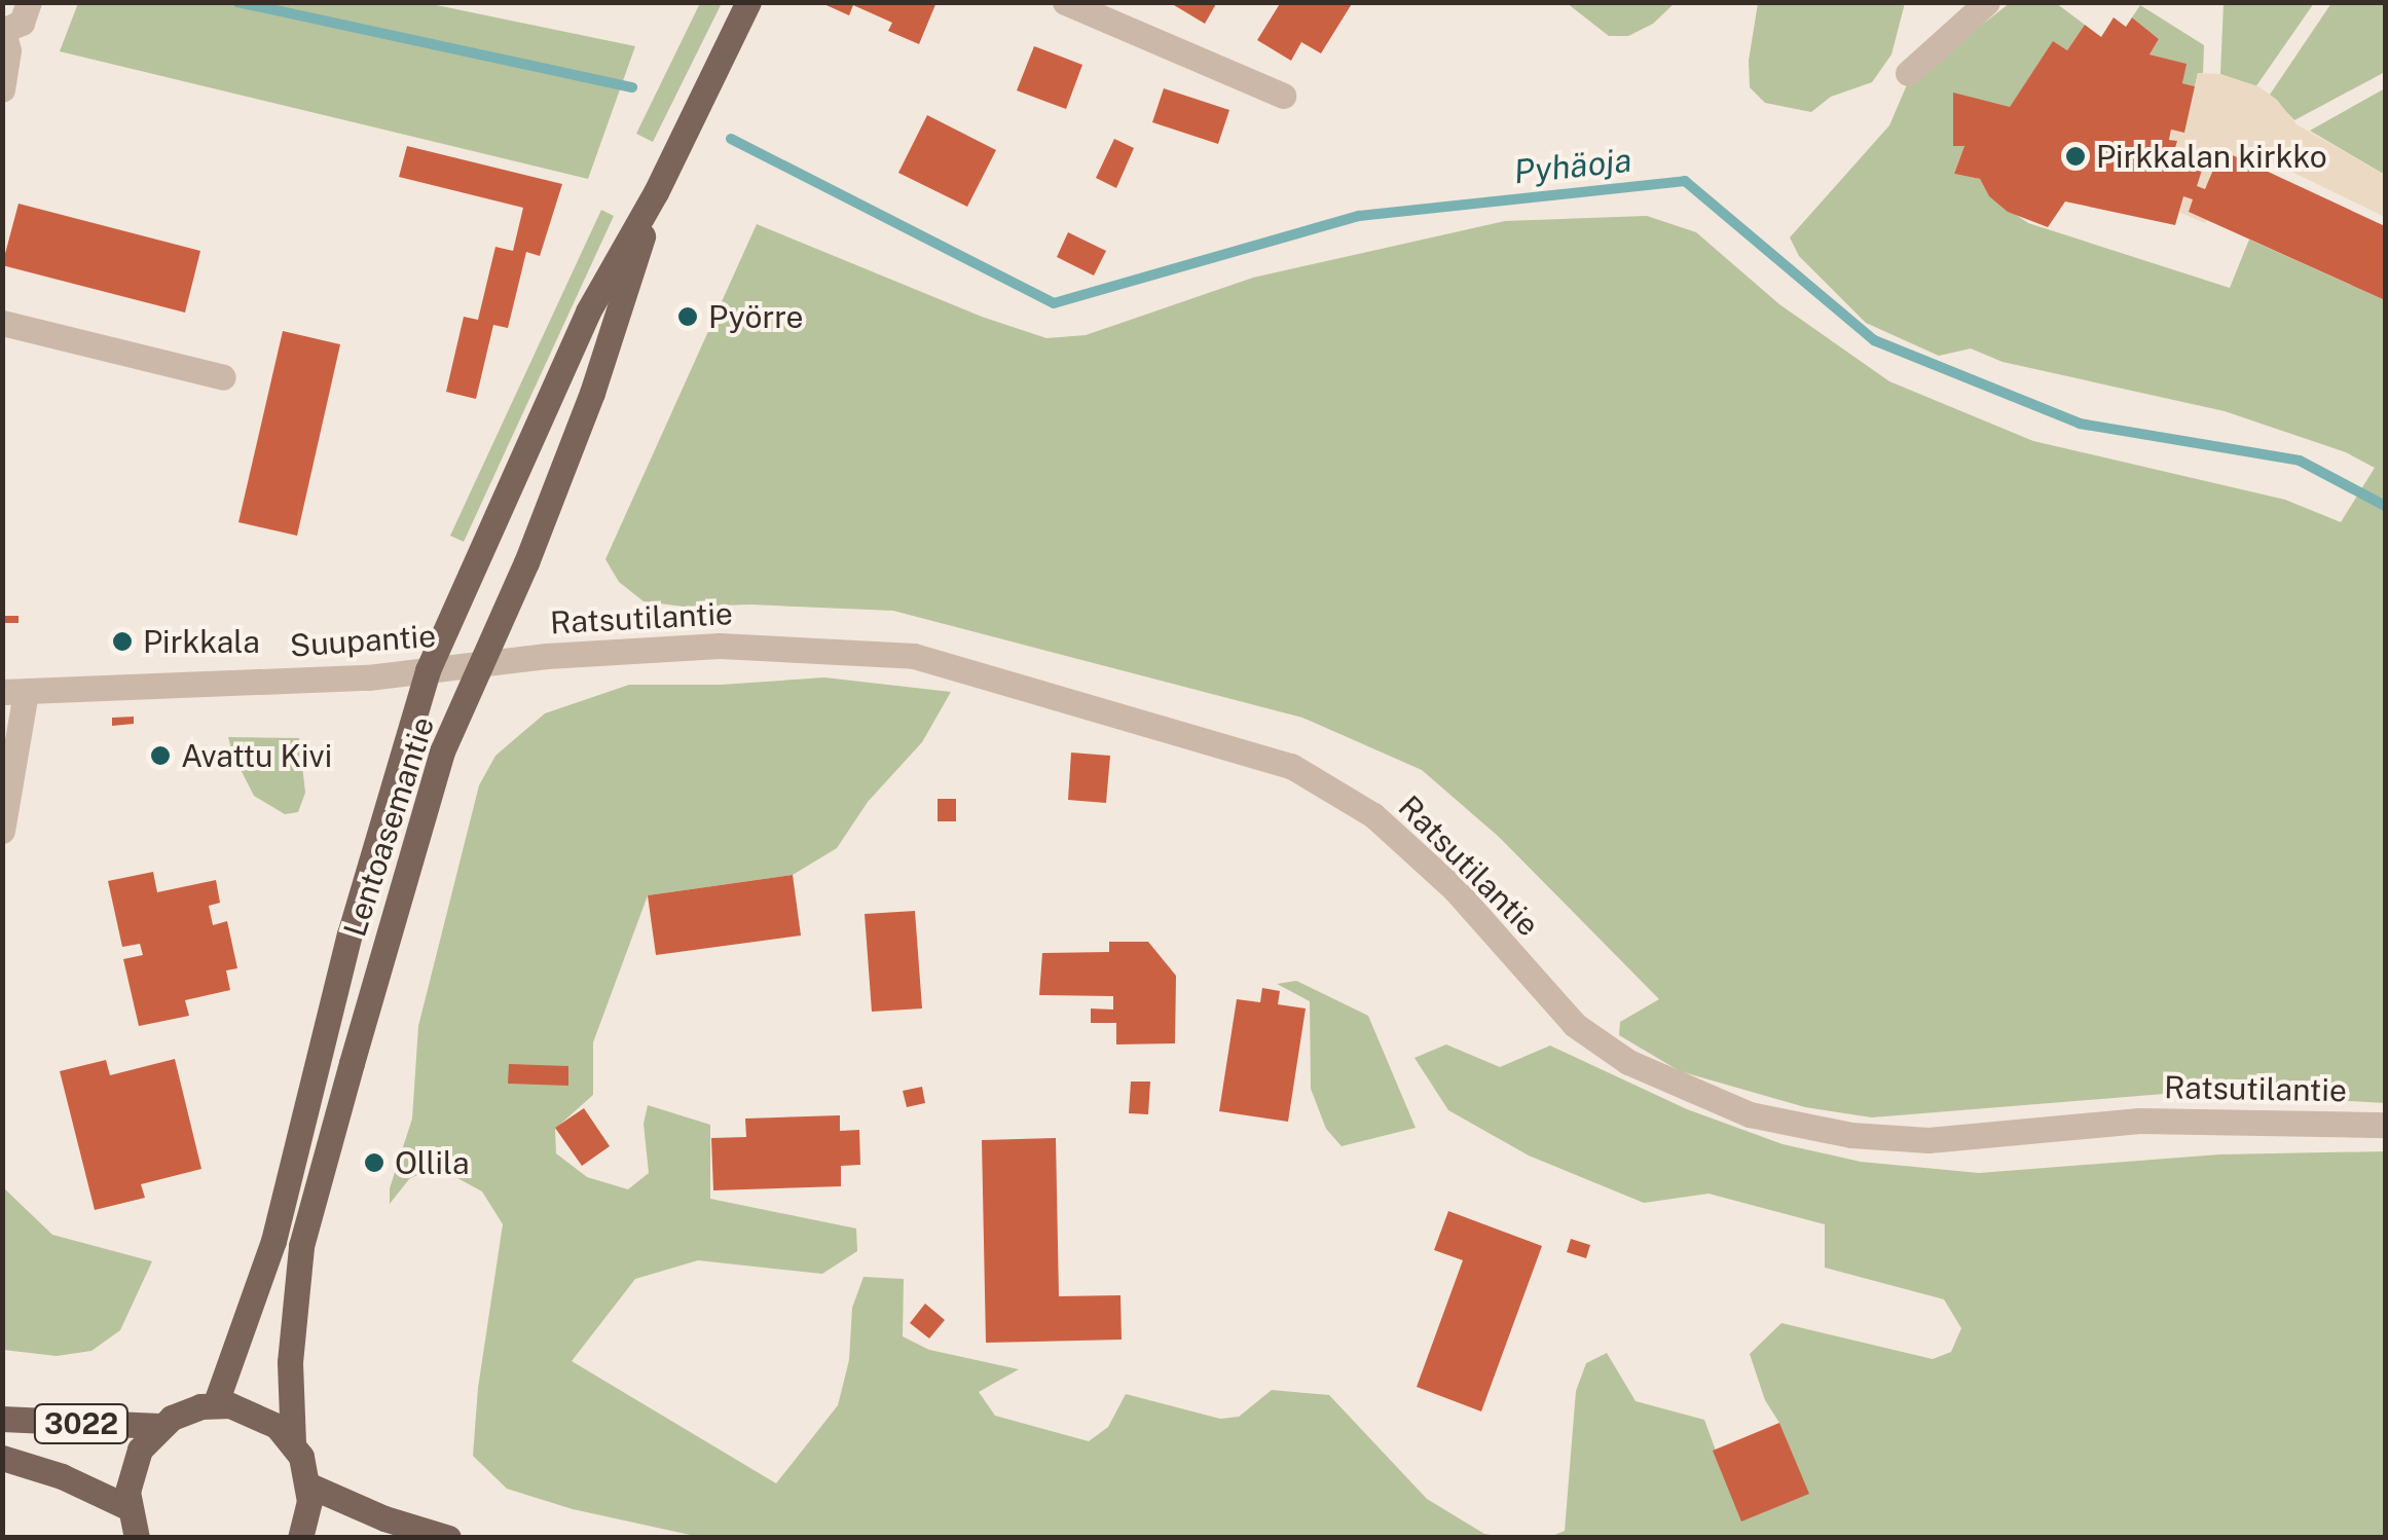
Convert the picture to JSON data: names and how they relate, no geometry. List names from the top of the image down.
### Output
{
  "streets": {
    "main road": ["Lentoasemantie", "3022"],
    "street": ["Ratsutilantie", "Suupantie"]
  },
  "crossings": [
    ["Ratsutilantie", "Suupantie"],
    ["Ratsutilantie", "Lentoasemantie"],
    ["Suupantie", "Lentoasemantie"],
    ["Lentoasemantie", "3022"]
  ],
  "water": ["Pyhäoja"],
  "places": [
    "Pirkkalan kirkko",
    "Pyörre",
    "Pirkkala",
    "Avattu Kivi",
    "Ollila"
  ]
}
